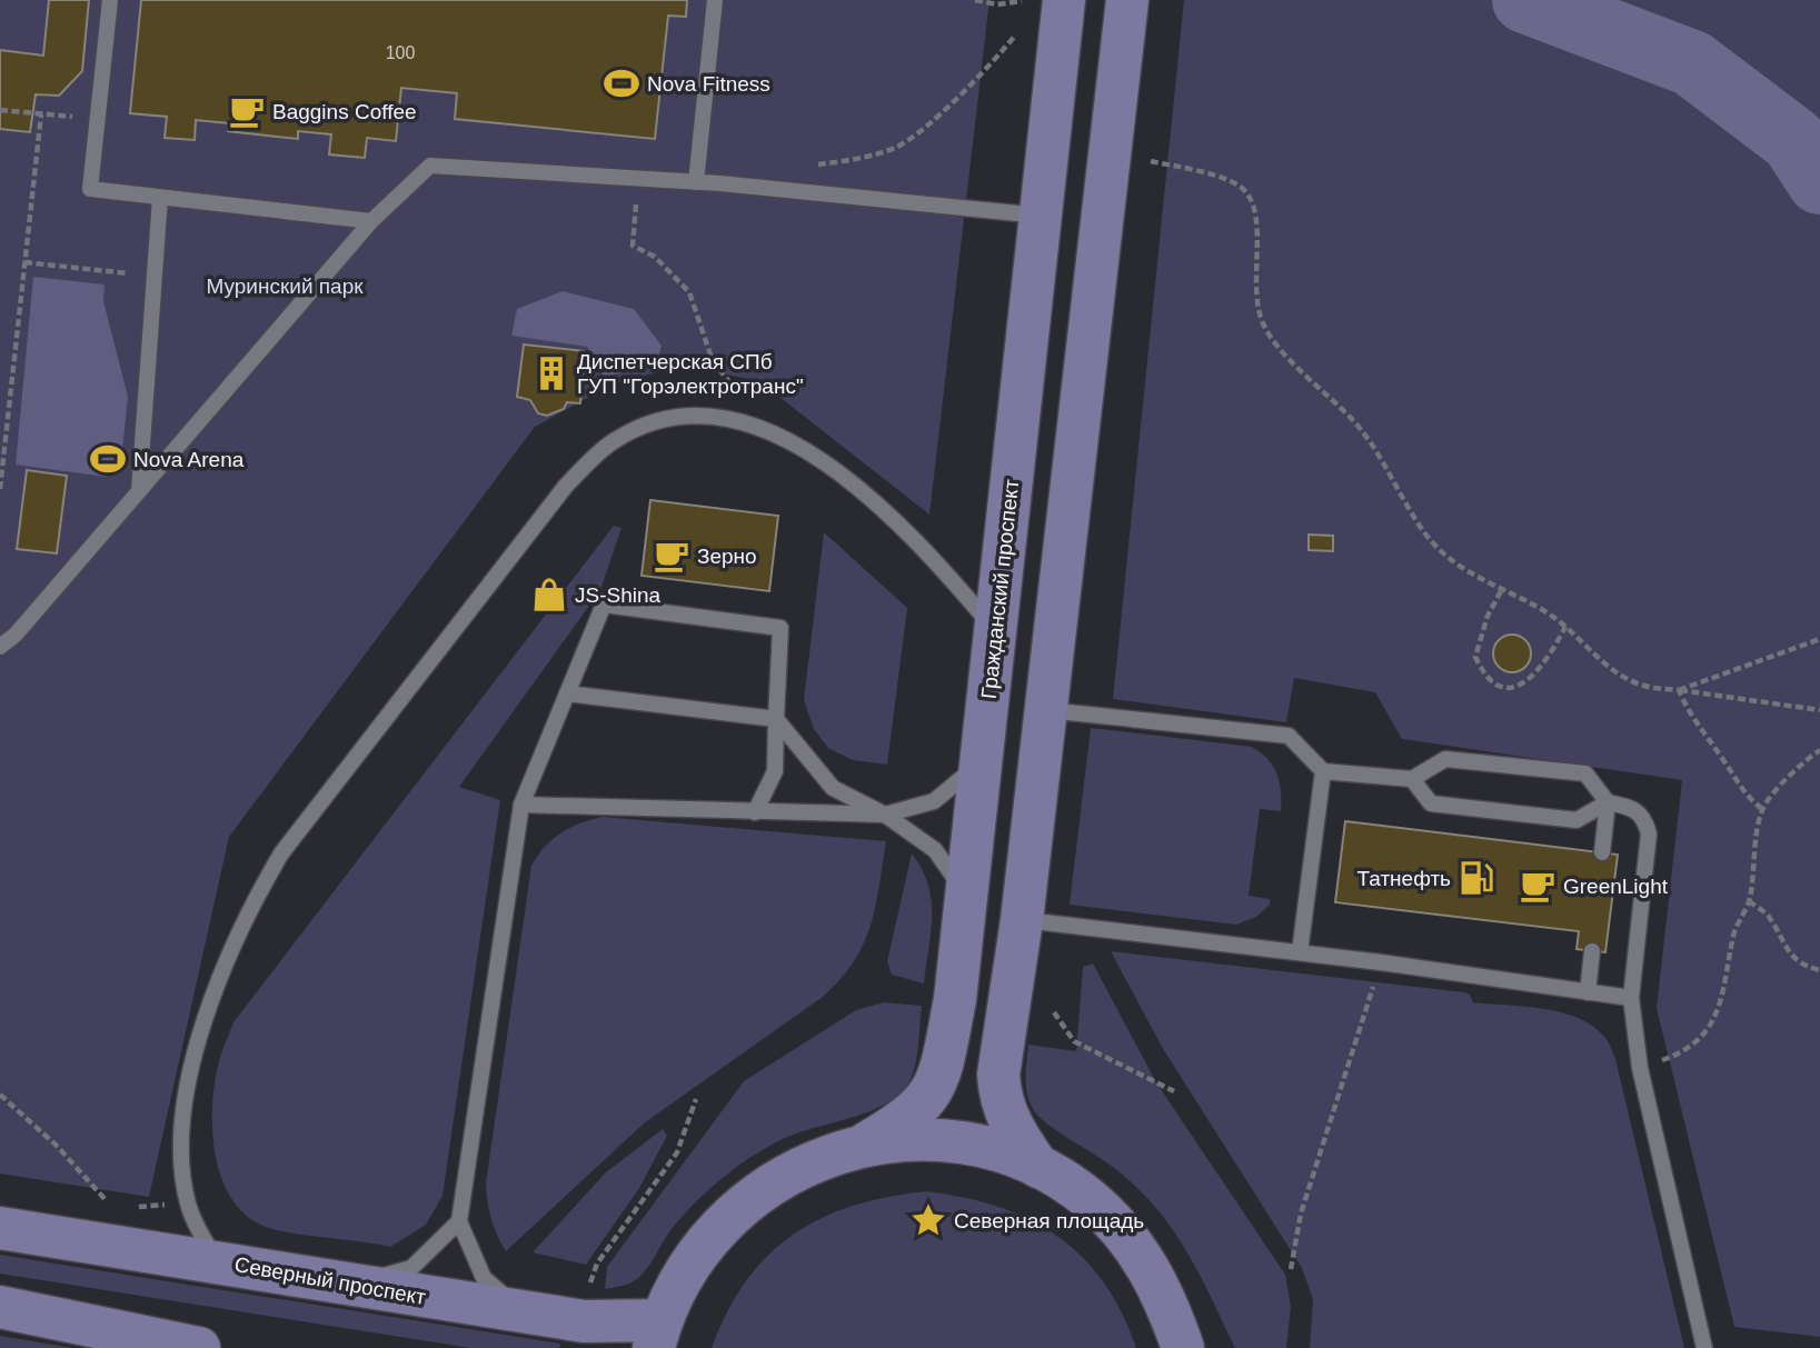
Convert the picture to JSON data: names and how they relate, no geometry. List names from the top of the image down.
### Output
{
  "streets": {
    "main road": ["Гражданский проспект", "Северный проспект"]
  },
  "parks": ["Муринский парк"],
  "places": {
    "sports": ["Nova Fitness", "Nova Arena"],
    "cafe": ["Baggins Coffee", "Зерно", "GreenLight"],
    "building": ["Диспетчерская СПб ГУП \"Горэлектротранс\""],
    "shop": ["JS-Shina"],
    "fuel station": ["Татнефть"],
    "place": ["Северная площадь"]
  },
  "house_numbers": ["100"]
}
